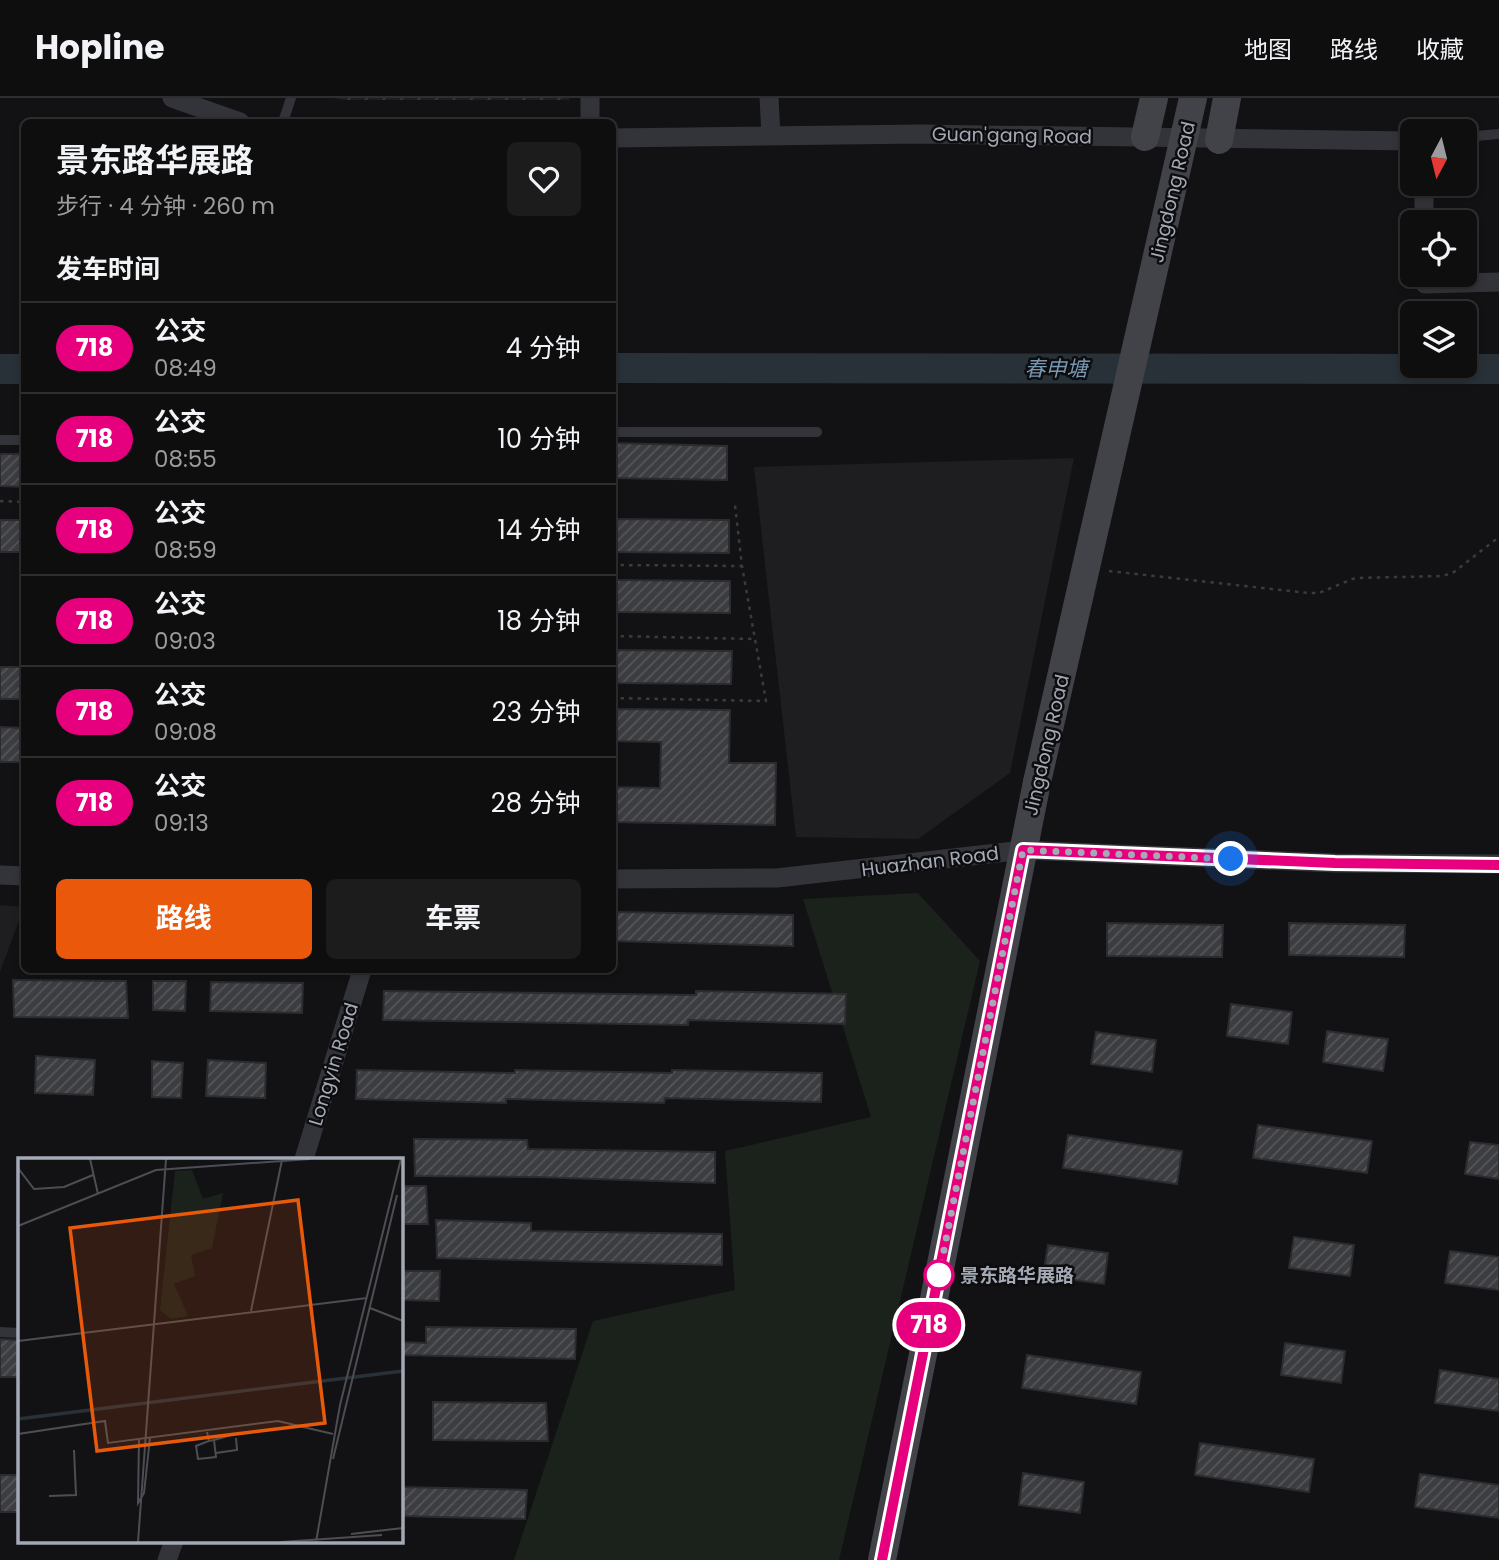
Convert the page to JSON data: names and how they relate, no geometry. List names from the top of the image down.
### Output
{
  "streets": {
    "street": [
      "Guan'gang Road",
      "Jingdong Road",
      "Huazhan Road",
      "Longyin Road"
    ]
  },
  "crossings": [
    ["Jingdong Road", "Huazhan Road"]
  ],
  "water": ["春申塘"],
  "places": ["景东路华展路"],
  "lines": ["bus line 718"],
  "north": "bottom",
  "page": {
    "header": "Hopline",
    "nav": ["地图", "路线", "收藏"],
    "on_map": "718",
    "heading": [
      ["景东路华展路", "步行 · 4 分钟 · 260 m"],
      "发车时间"
    ],
    "list": [
      {
        "mark": "718",
        "name": "公交",
        "note": "08:49",
        "value": "4 分钟"
      },
      {
        "mark": "718",
        "name": "公交",
        "note": "08:55",
        "value": "10 分钟"
      },
      {
        "mark": "718",
        "name": "公交",
        "note": "08:59",
        "value": "14 分钟"
      },
      {
        "mark": "718",
        "name": "公交",
        "note": "09:03",
        "value": "18 分钟"
      },
      {
        "mark": "718",
        "name": "公交",
        "note": "09:08",
        "value": "23 分钟"
      },
      {
        "mark": "718",
        "name": "公交",
        "note": "09:13",
        "value": "28 分钟"
      }
    ],
    "buttons": ["路线", "车票"]
  }
}
